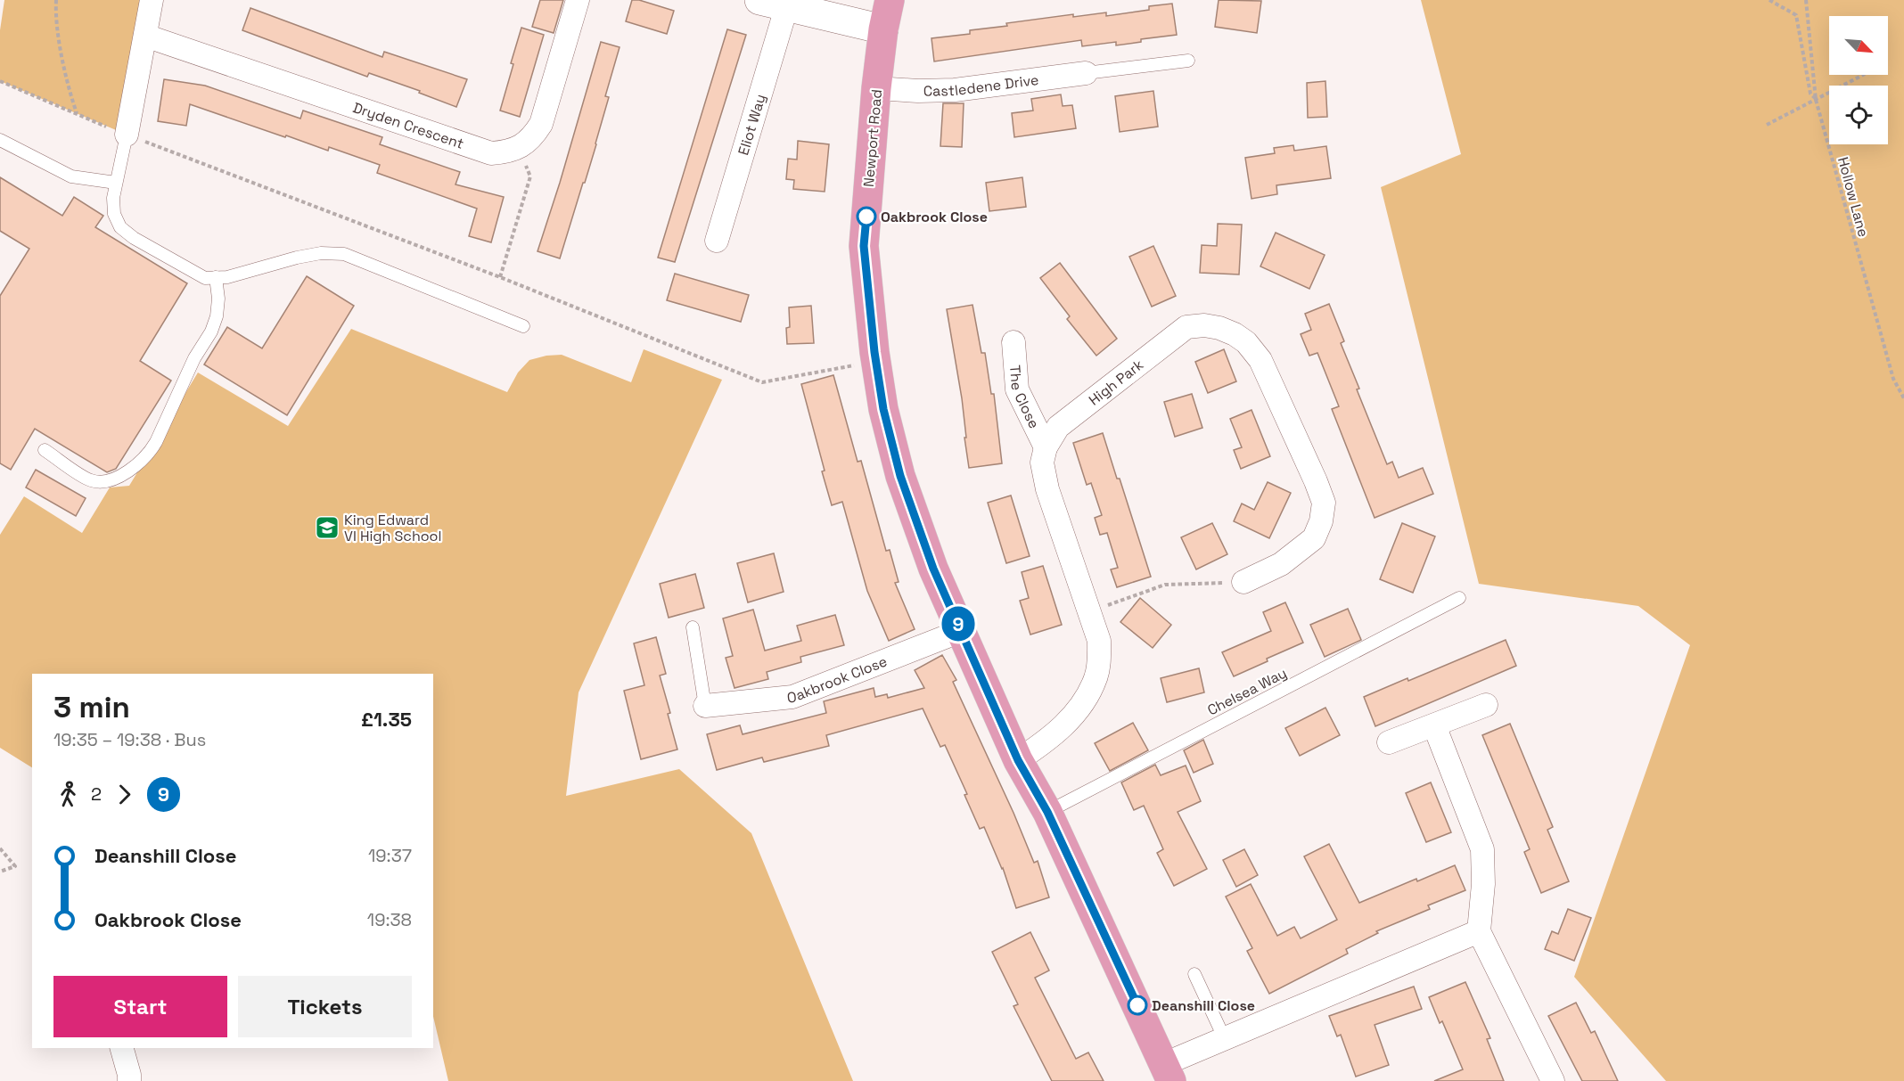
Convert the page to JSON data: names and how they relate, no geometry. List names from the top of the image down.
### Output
{
  "streets": {
    "highway": ["Newport Road"],
    "street": [
      "Castledene Drive",
      "Eliot Way",
      "Dryden Crescent",
      "High Park",
      "The Close",
      "Oakbrook Close"
    ],
    "lane": ["Chelsea Way"],
    "path": ["Hollow Lane"]
  },
  "crossings": [
    ["Castledene Drive", "Newport Road"],
    ["Newport Road", "High Park"],
    ["Newport Road", "Oakbrook Close"],
    ["Newport Road", "Chelsea Way"],
    ["High Park", "The Close"]
  ],
  "places": {
    "other": ["Oakbrook Close", "Deanshill Close"],
    "school or university": ["King Edward VI High School"]
  },
  "lines": ["bus line 9"],
  "north": "bottom right",
  "page": {
    "on_map": "9",
    "heading": ["3 min", "19:35 – 19:38 · Bus", "£1.35"],
    "legs": ["2", "9"],
    "list": [
      {
        "name": "Deanshill Close",
        "value": "19:37"
      },
      {
        "name": "Oakbrook Close",
        "value": "19:38"
      }
    ],
    "buttons": ["Start", "Tickets"]
  }
}
